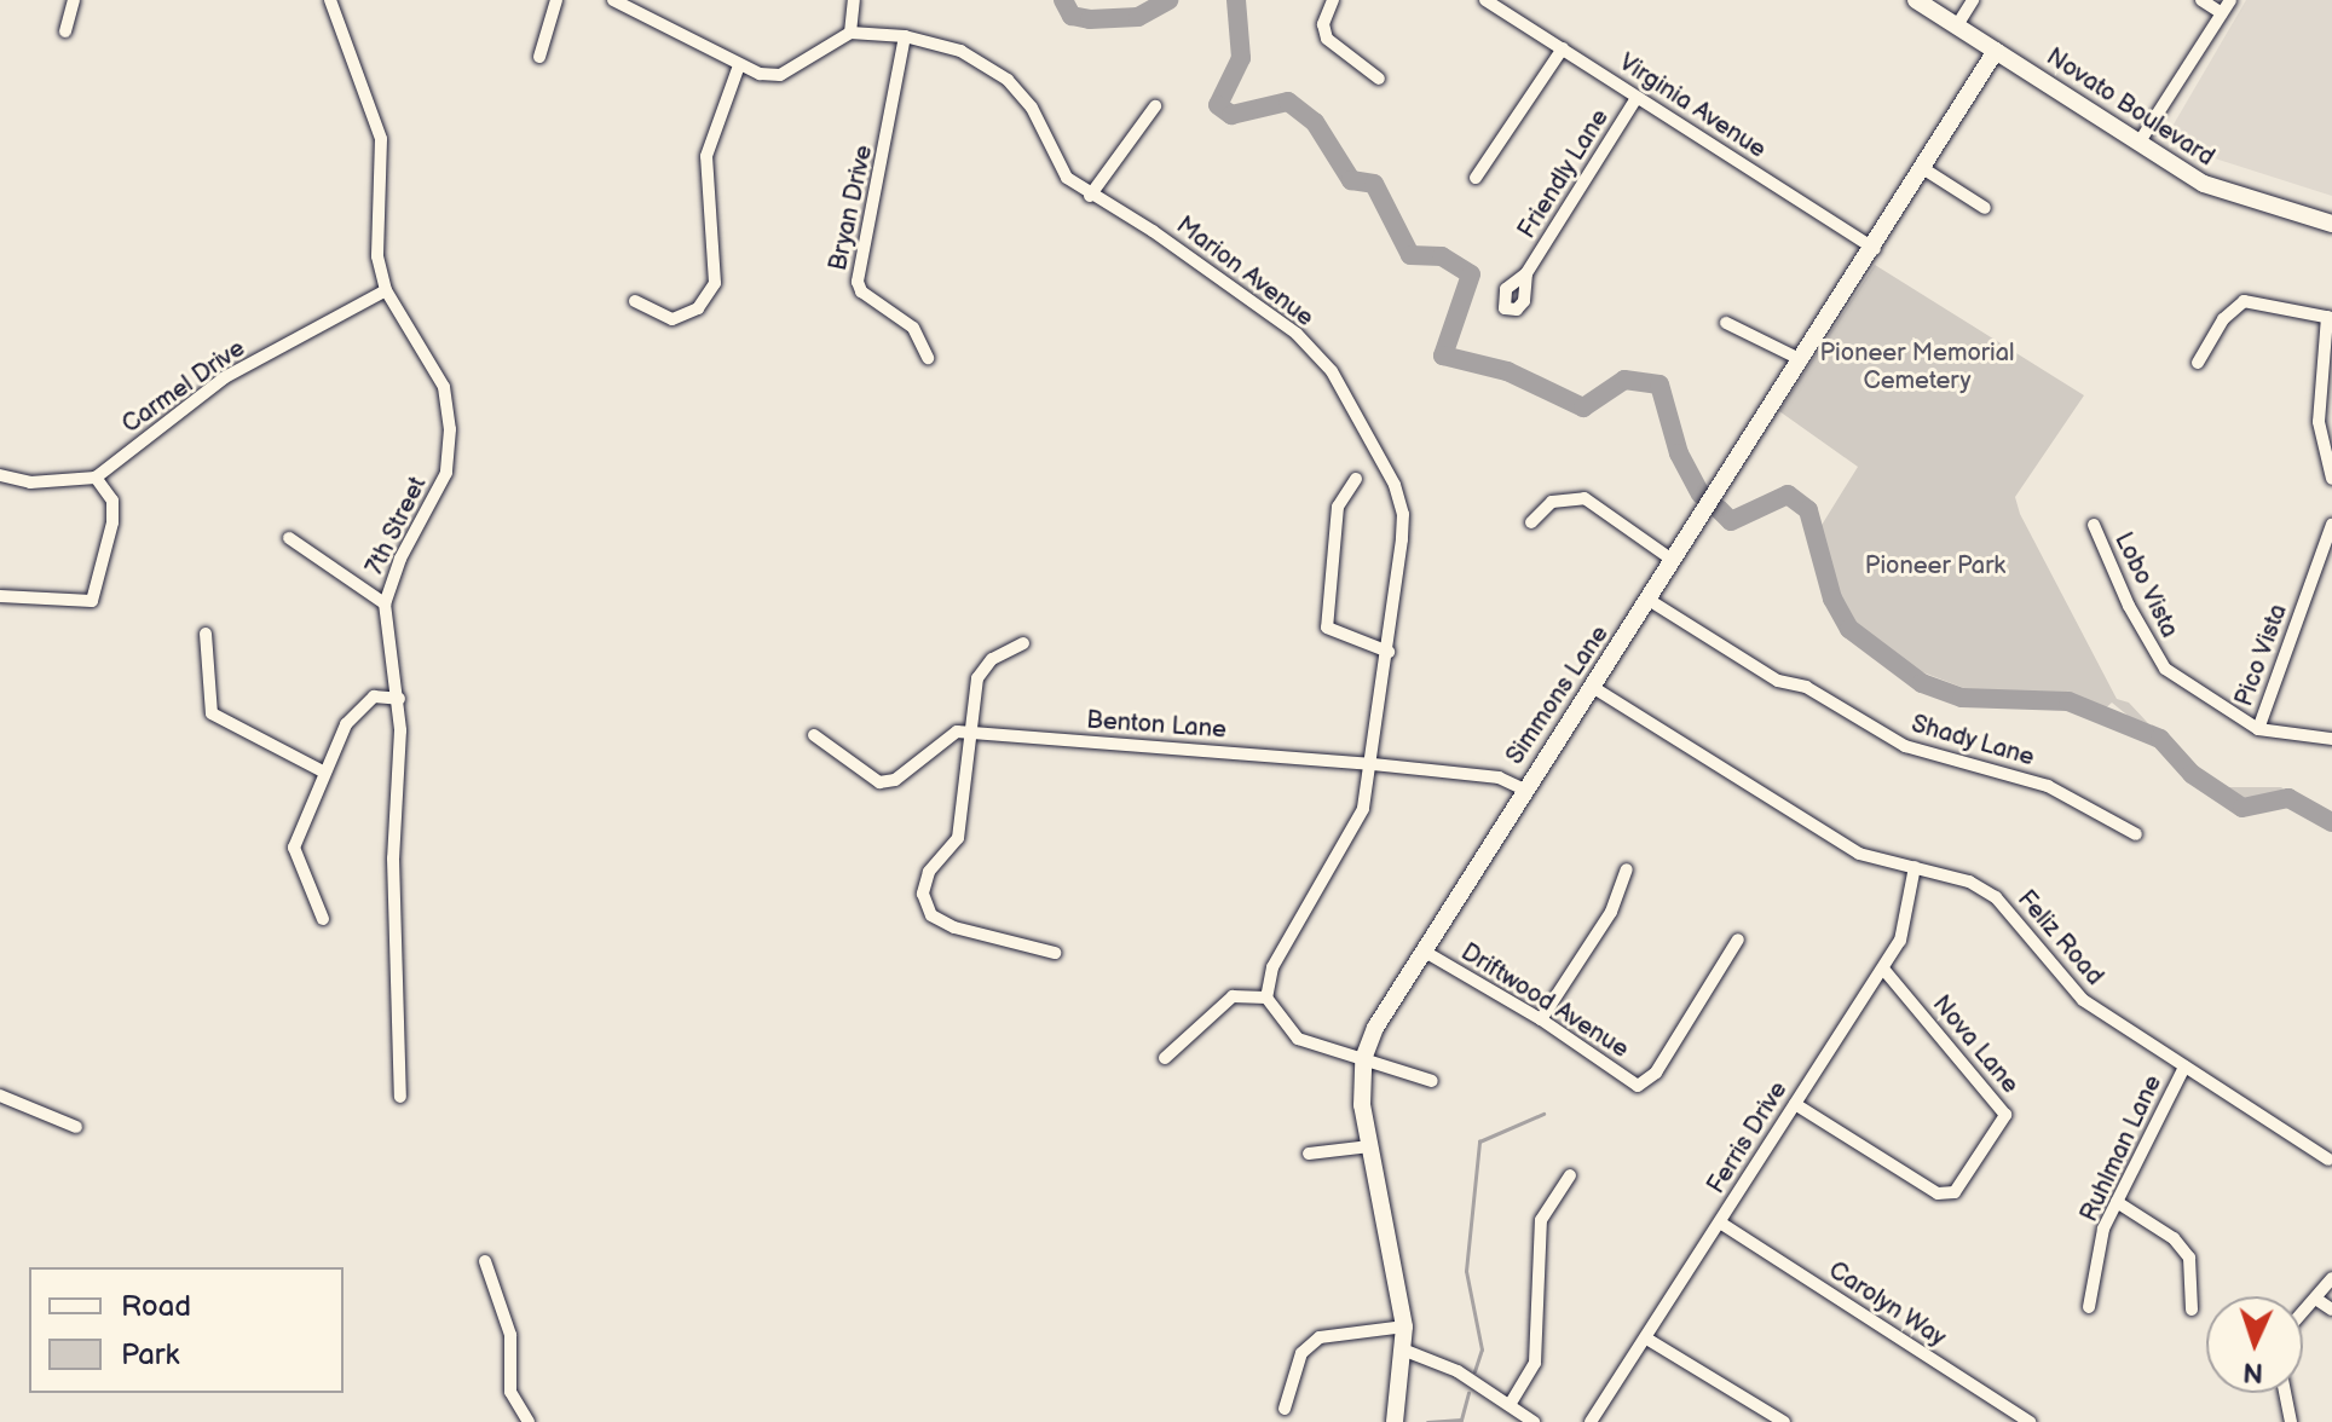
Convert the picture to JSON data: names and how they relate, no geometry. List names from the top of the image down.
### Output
{
  "streets": {
    "street": [
      "Virginia Avenue",
      "Novato Boulevard",
      "Friendly Lane",
      "Bryan Drive",
      "Marion Avenue",
      "Carmel Drive",
      "7th Street",
      "Lobo Vista",
      "Pico Vista",
      "Simmons Lane",
      "Benton Lane",
      "Shady Lane",
      "Feliz Road",
      "Driftwood Avenue",
      "Nova Lane",
      "Ferris Drive",
      "Ruhlman Lane",
      "Carolyn Way"
    ]
  },
  "crossings": [
    ["Virginia Avenue", "Friendly Lane"],
    ["Virginia Avenue", "Simmons Lane"],
    ["Novato Boulevard", "Simmons Lane"],
    ["Bryan Drive", "Marion Avenue"],
    ["Marion Avenue", "Benton Lane"],
    ["Carmel Drive", "7th Street"],
    ["Lobo Vista", "Pico Vista"],
    ["Simmons Lane", "Benton Lane"],
    ["Simmons Lane", "Shady Lane"],
    ["Simmons Lane", "Feliz Road"],
    ["Simmons Lane", "Driftwood Avenue"],
    ["Feliz Road", "Ferris Drive"],
    ["Feliz Road", "Ruhlman Lane"],
    ["Nova Lane", "Ferris Drive"],
    ["Ferris Drive", "Carolyn Way"]
  ],
  "parks": ["Pioneer Memorial Cemetery", "Pioneer Park"],
  "legend": ["Road", "Park"],
  "north": "bottom"
}
